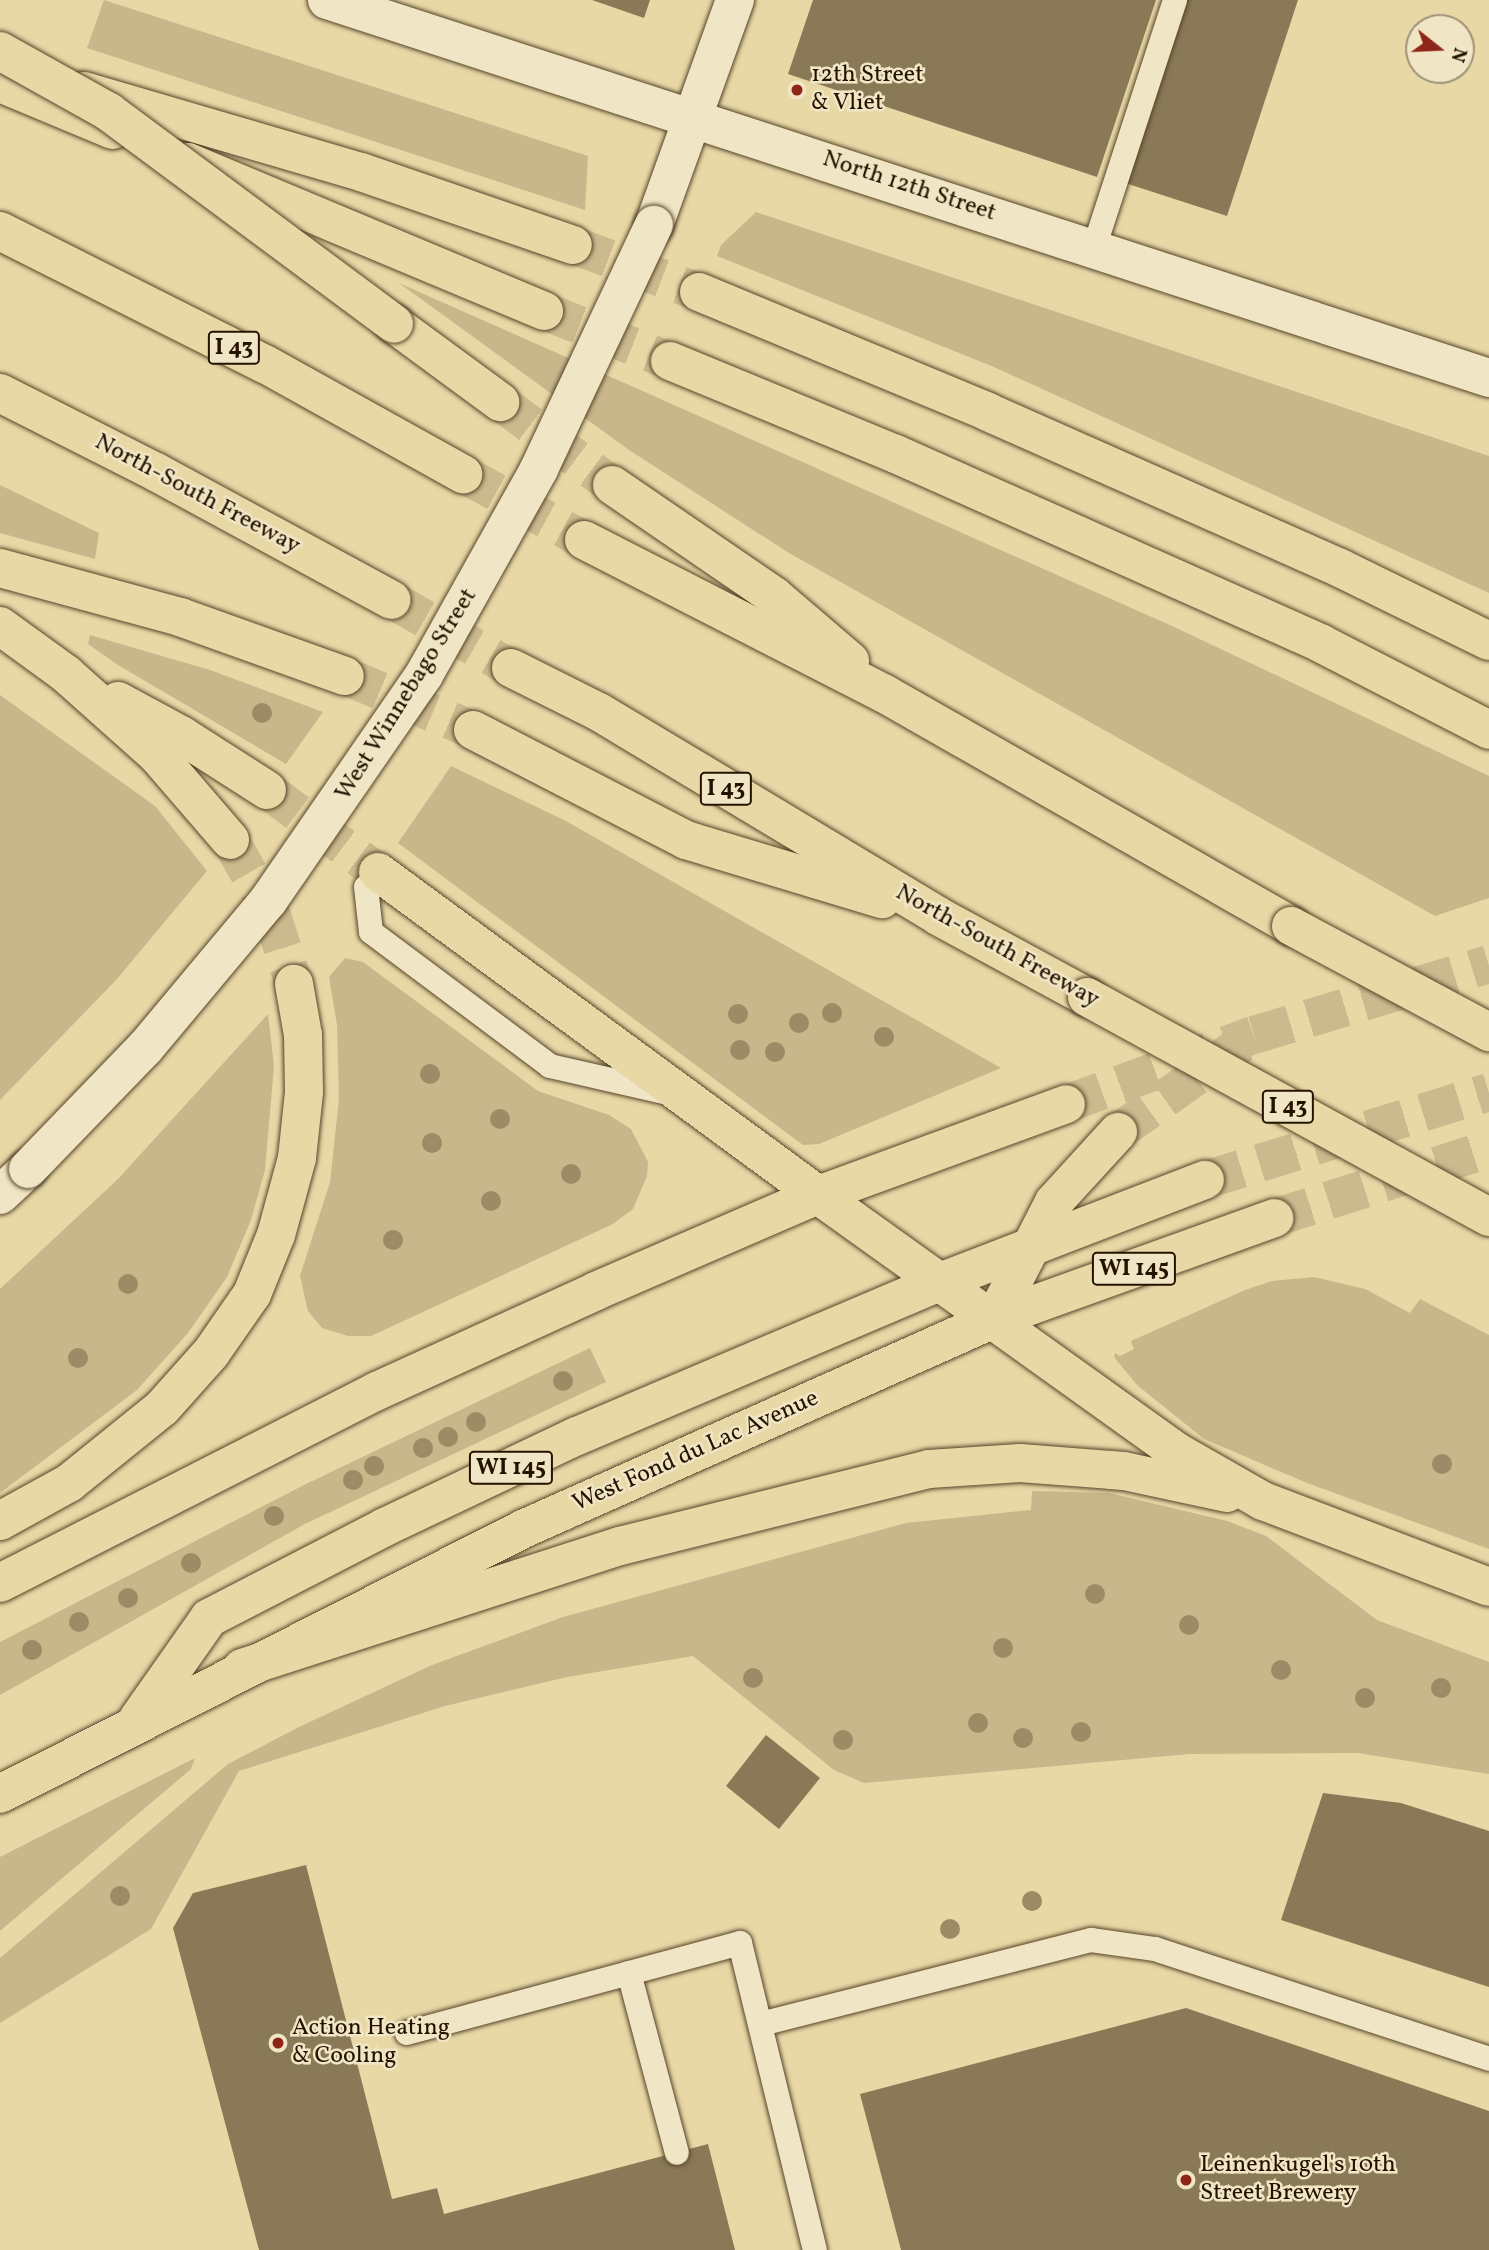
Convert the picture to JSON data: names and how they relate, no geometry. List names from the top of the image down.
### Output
{
  "streets": {
    "main road": [
      "I 43",
      "North-South Freeway",
      "WI 145",
      "West Fond du Lac Avenue"
    ],
    "street": ["North 12th Street", "West Winnebago Street"]
  },
  "crossings": [
    ["North 12th Street", "West Winnebago Street"]
  ],
  "places": ["12th Street & Vliet", "Action Heating & Cooling", "Leinenkugel's 10th Street Brewery"],
  "north": "right"
}
